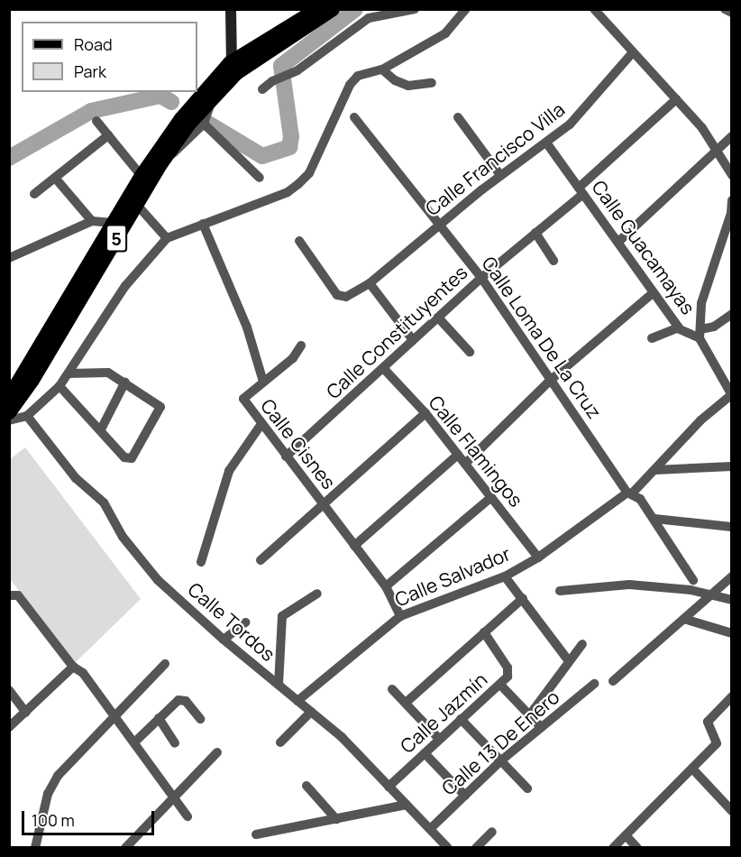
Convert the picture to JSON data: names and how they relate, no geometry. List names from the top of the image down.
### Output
{
  "streets": {
    "main road": ["5"],
    "street": [
      "Calle Francisco Villa",
      "Calle Guacamayas",
      "Calle Constituyentes",
      "Calle Loma De La Cruz",
      "Calle Cisnes",
      "Calle Flamingos",
      "Calle Salvador",
      "Calle Tordos",
      "Calle Jazmín",
      "Calle 13 De Enero"
    ]
  },
  "crossings": [
    ["Calle Francisco Villa", "Calle Guacamayas"],
    ["Calle Francisco Villa", "Calle Loma De La Cruz"],
    ["Calle Guacamayas", "Calle Constituyentes"],
    ["Calle Guacamayas", "Calle Salvador"],
    ["Calle Constituyentes", "Calle Loma De La Cruz"],
    ["Calle Constituyentes", "Calle Cisnes"],
    ["Calle Constituyentes", "Calle Flamingos"],
    ["Calle Loma De La Cruz", "Calle Salvador"],
    ["Calle Cisnes", "Calle Salvador"],
    ["Calle Flamingos", "Calle Salvador"],
    ["Calle Salvador", "Calle Tordos"],
    ["Calle Tordos", "Calle Jazmín"],
    ["Calle Tordos", "Calle 13 De Enero"]
  ],
  "legend": ["Road", "Park"],
  "scale_bar": "100 m"
}
